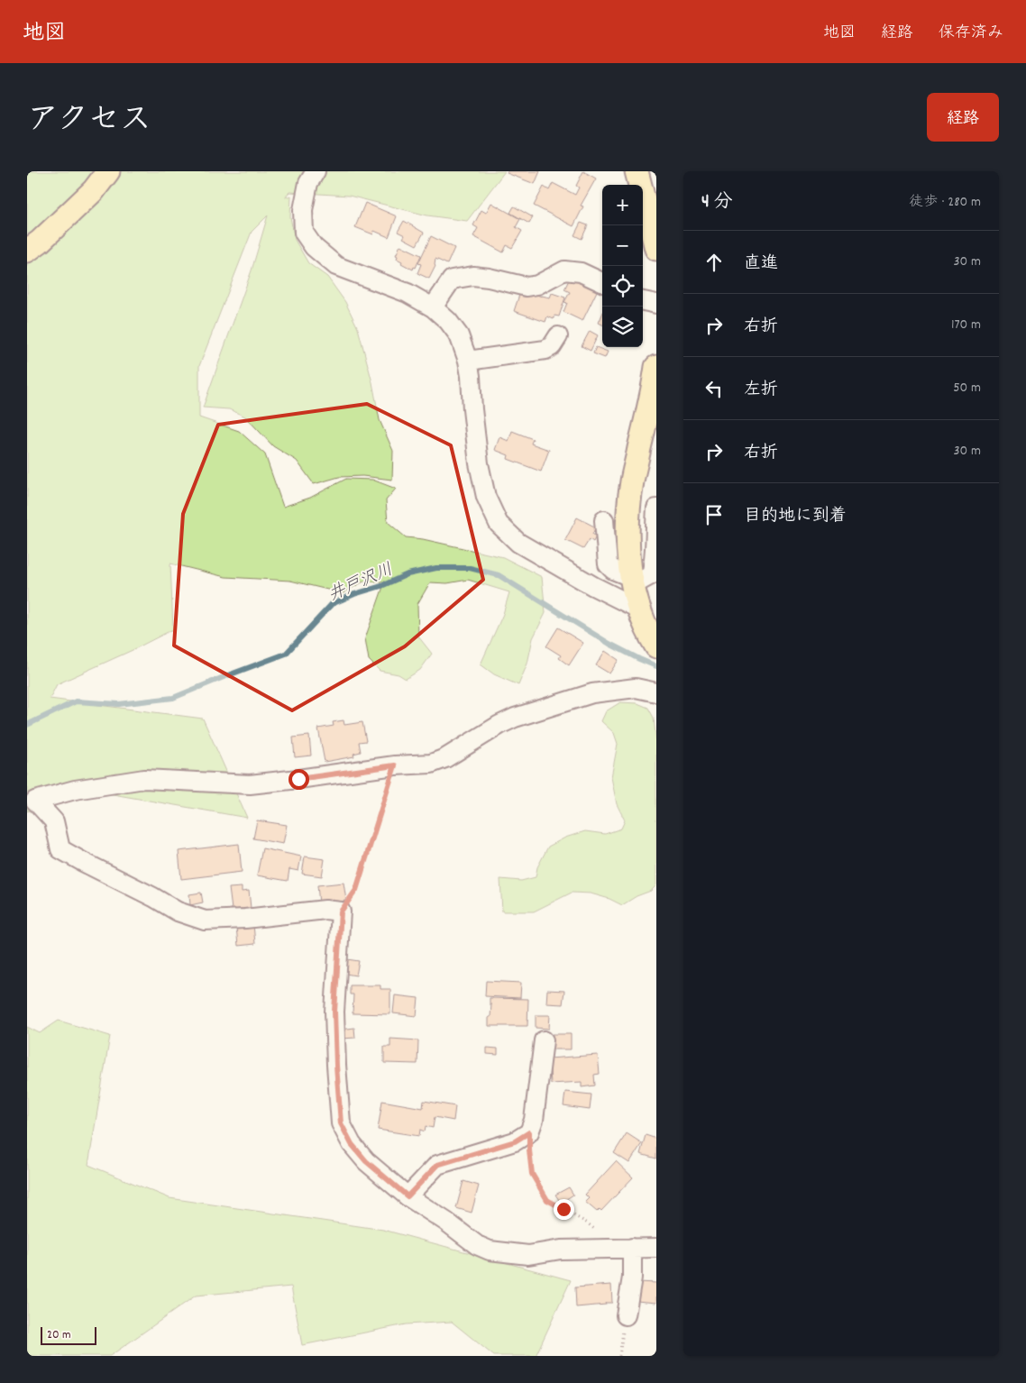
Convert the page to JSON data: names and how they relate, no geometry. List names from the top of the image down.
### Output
{
  "water": ["井戸沢川"],
  "scale_bar": "20 m",
  "page": {
    "header": "地図",
    "nav": ["地図", "経路", "保存済み"],
    "title": "アクセス",
    "buttons": "経路",
    "heading": ["4 分", "徒歩 · 280 m"],
    "map_buttons": ["+", "−"],
    "list": [
      ["直進", "30 m"],
      ["右折", "170 m"],
      ["左折", "50 m"],
      ["右折", "30 m"],
      "目的地に到着"
    ],
    "scale": "20 m"
  }
}
